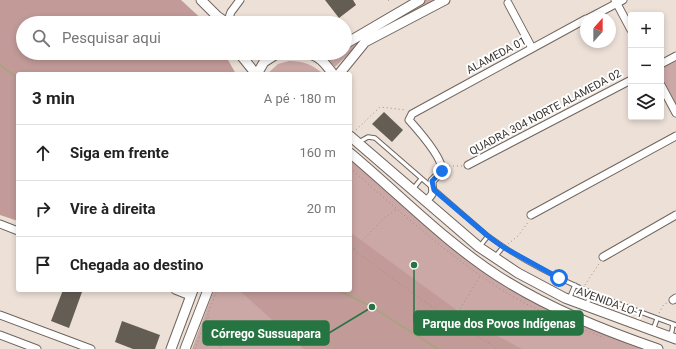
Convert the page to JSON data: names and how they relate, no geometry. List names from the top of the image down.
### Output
{
  "streets": {
    "street": ["ALAMEDA 01", "QUADRA 304 NORTE ALAMEDA 02", "AVENIDA LO-1"]
  },
  "places": ["Parque dos Povos Indígenas", "Córrego Sussuapara"],
  "north": "top",
  "page": {
    "map_buttons": ["+", "−"],
    "search": "Pesquisar aqui",
    "heading": ["3 min", "A pé · 180 m"],
    "list": [
      ["Siga em frente", "160 m"],
      ["Vire à direita", "20 m"],
      "Chegada ao destino"
    ]
  }
}
